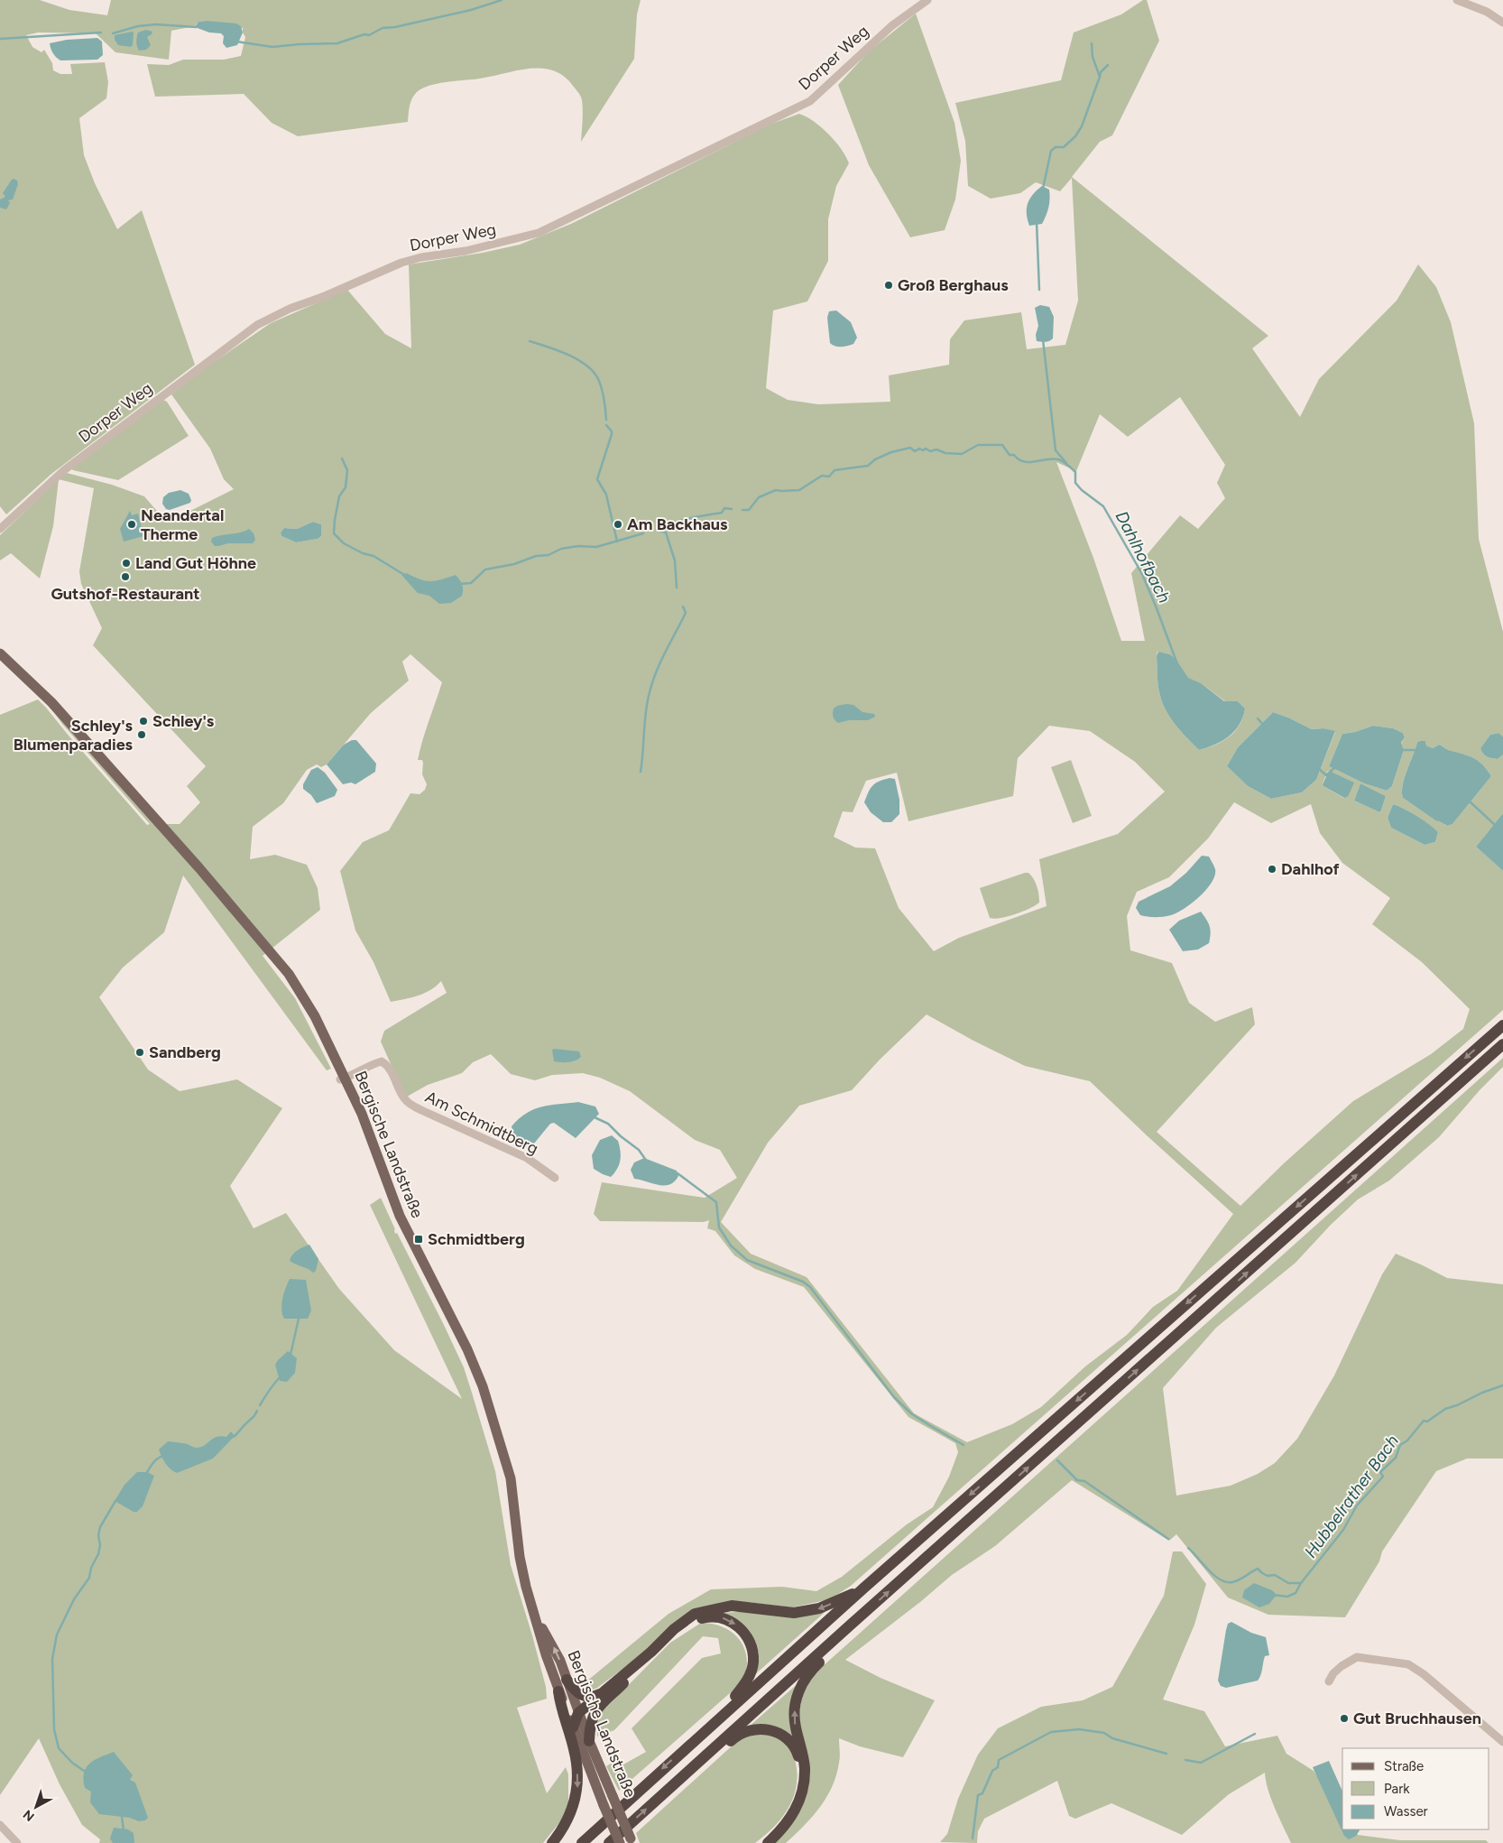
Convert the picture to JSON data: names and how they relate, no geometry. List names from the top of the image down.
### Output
{
  "streets": {
    "main road": ["Bergische Landstraße"],
    "street": ["Dorper Weg", "Am Schmidtberg"]
  },
  "crossings": [
    ["Am Schmidtberg", "Bergische Landstraße"]
  ],
  "water": ["Dahlhofbach", "Hubbelrather Bach"],
  "places": {
    "other": [
      "Groß Berghaus",
      "Neandertal Therme",
      "Am Backhaus",
      "Land Gut Höhne",
      "Gutshof-Restaurant",
      "Schley's",
      "Schley's Blumenparadies",
      "Dahlhof",
      "Sandberg",
      "Gut Bruchhausen"
    ],
    "transit": ["Schmidtberg"]
  },
  "legend": ["Straße", "Park", "Wasser"],
  "north": "bottom left"
}
